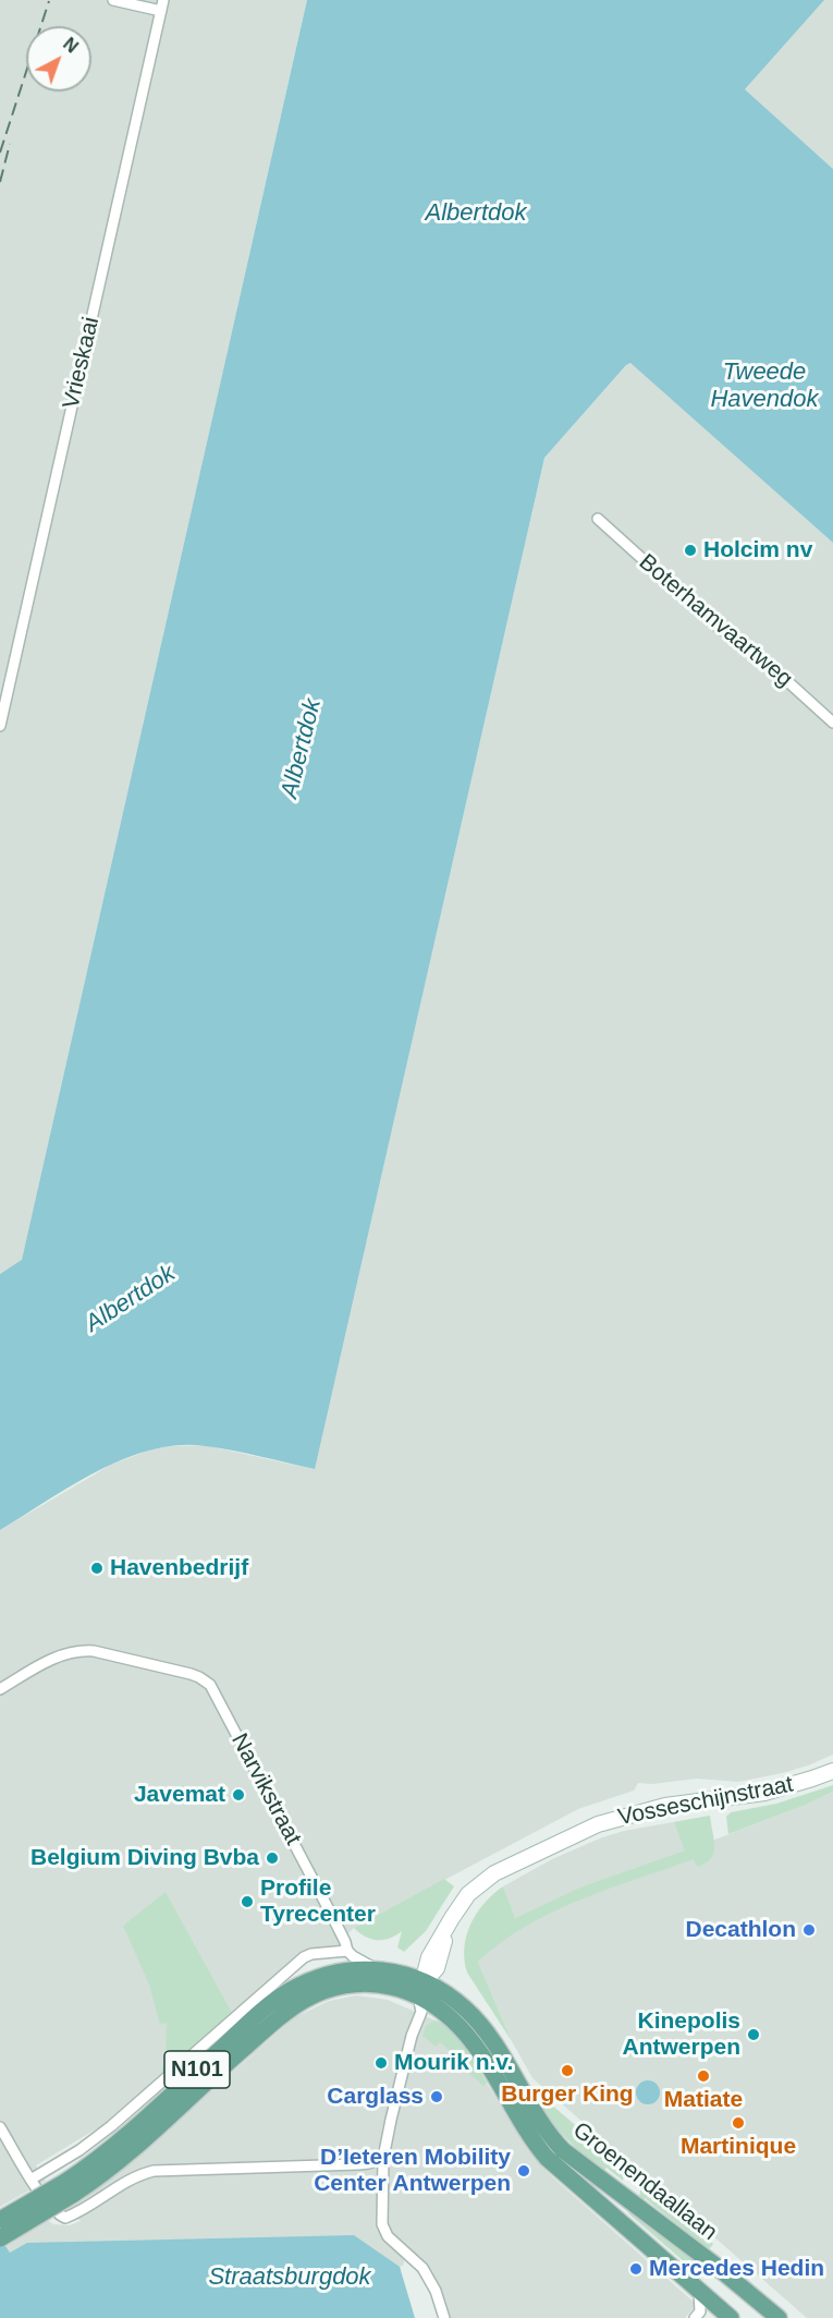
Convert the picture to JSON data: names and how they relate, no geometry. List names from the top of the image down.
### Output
{
  "streets": {
    "main road": ["N101", "Groenendaallaan"],
    "street": [
      "Vrieskaai",
      "Boterhamvaartweg",
      "Narvikstraat",
      "Vosseschijnstraat"
    ]
  },
  "crossings": [
    ["Vosseschijnstraat", "N101"],
    ["Vosseschijnstraat", "Groenendaallaan"],
    ["N101", "Groenendaallaan"]
  ],
  "water": ["Albertdok", "Tweede Havendok", "Straatsburgdok"],
  "places": [
    "Holcim nv",
    "Havenbedrijf",
    "Javemat",
    "Belgium Diving Bvba",
    "Profile Tyrecenter",
    "Decathlon",
    "Kinepolis Antwerpen",
    "Mourik n.v.",
    "Burger King",
    "Matiate",
    "Carglass",
    "Martinique",
    "D’Ieteren Mobility Center Antwerpen",
    "Mercedes Hedin"
  ],
  "north": "top right"
}
